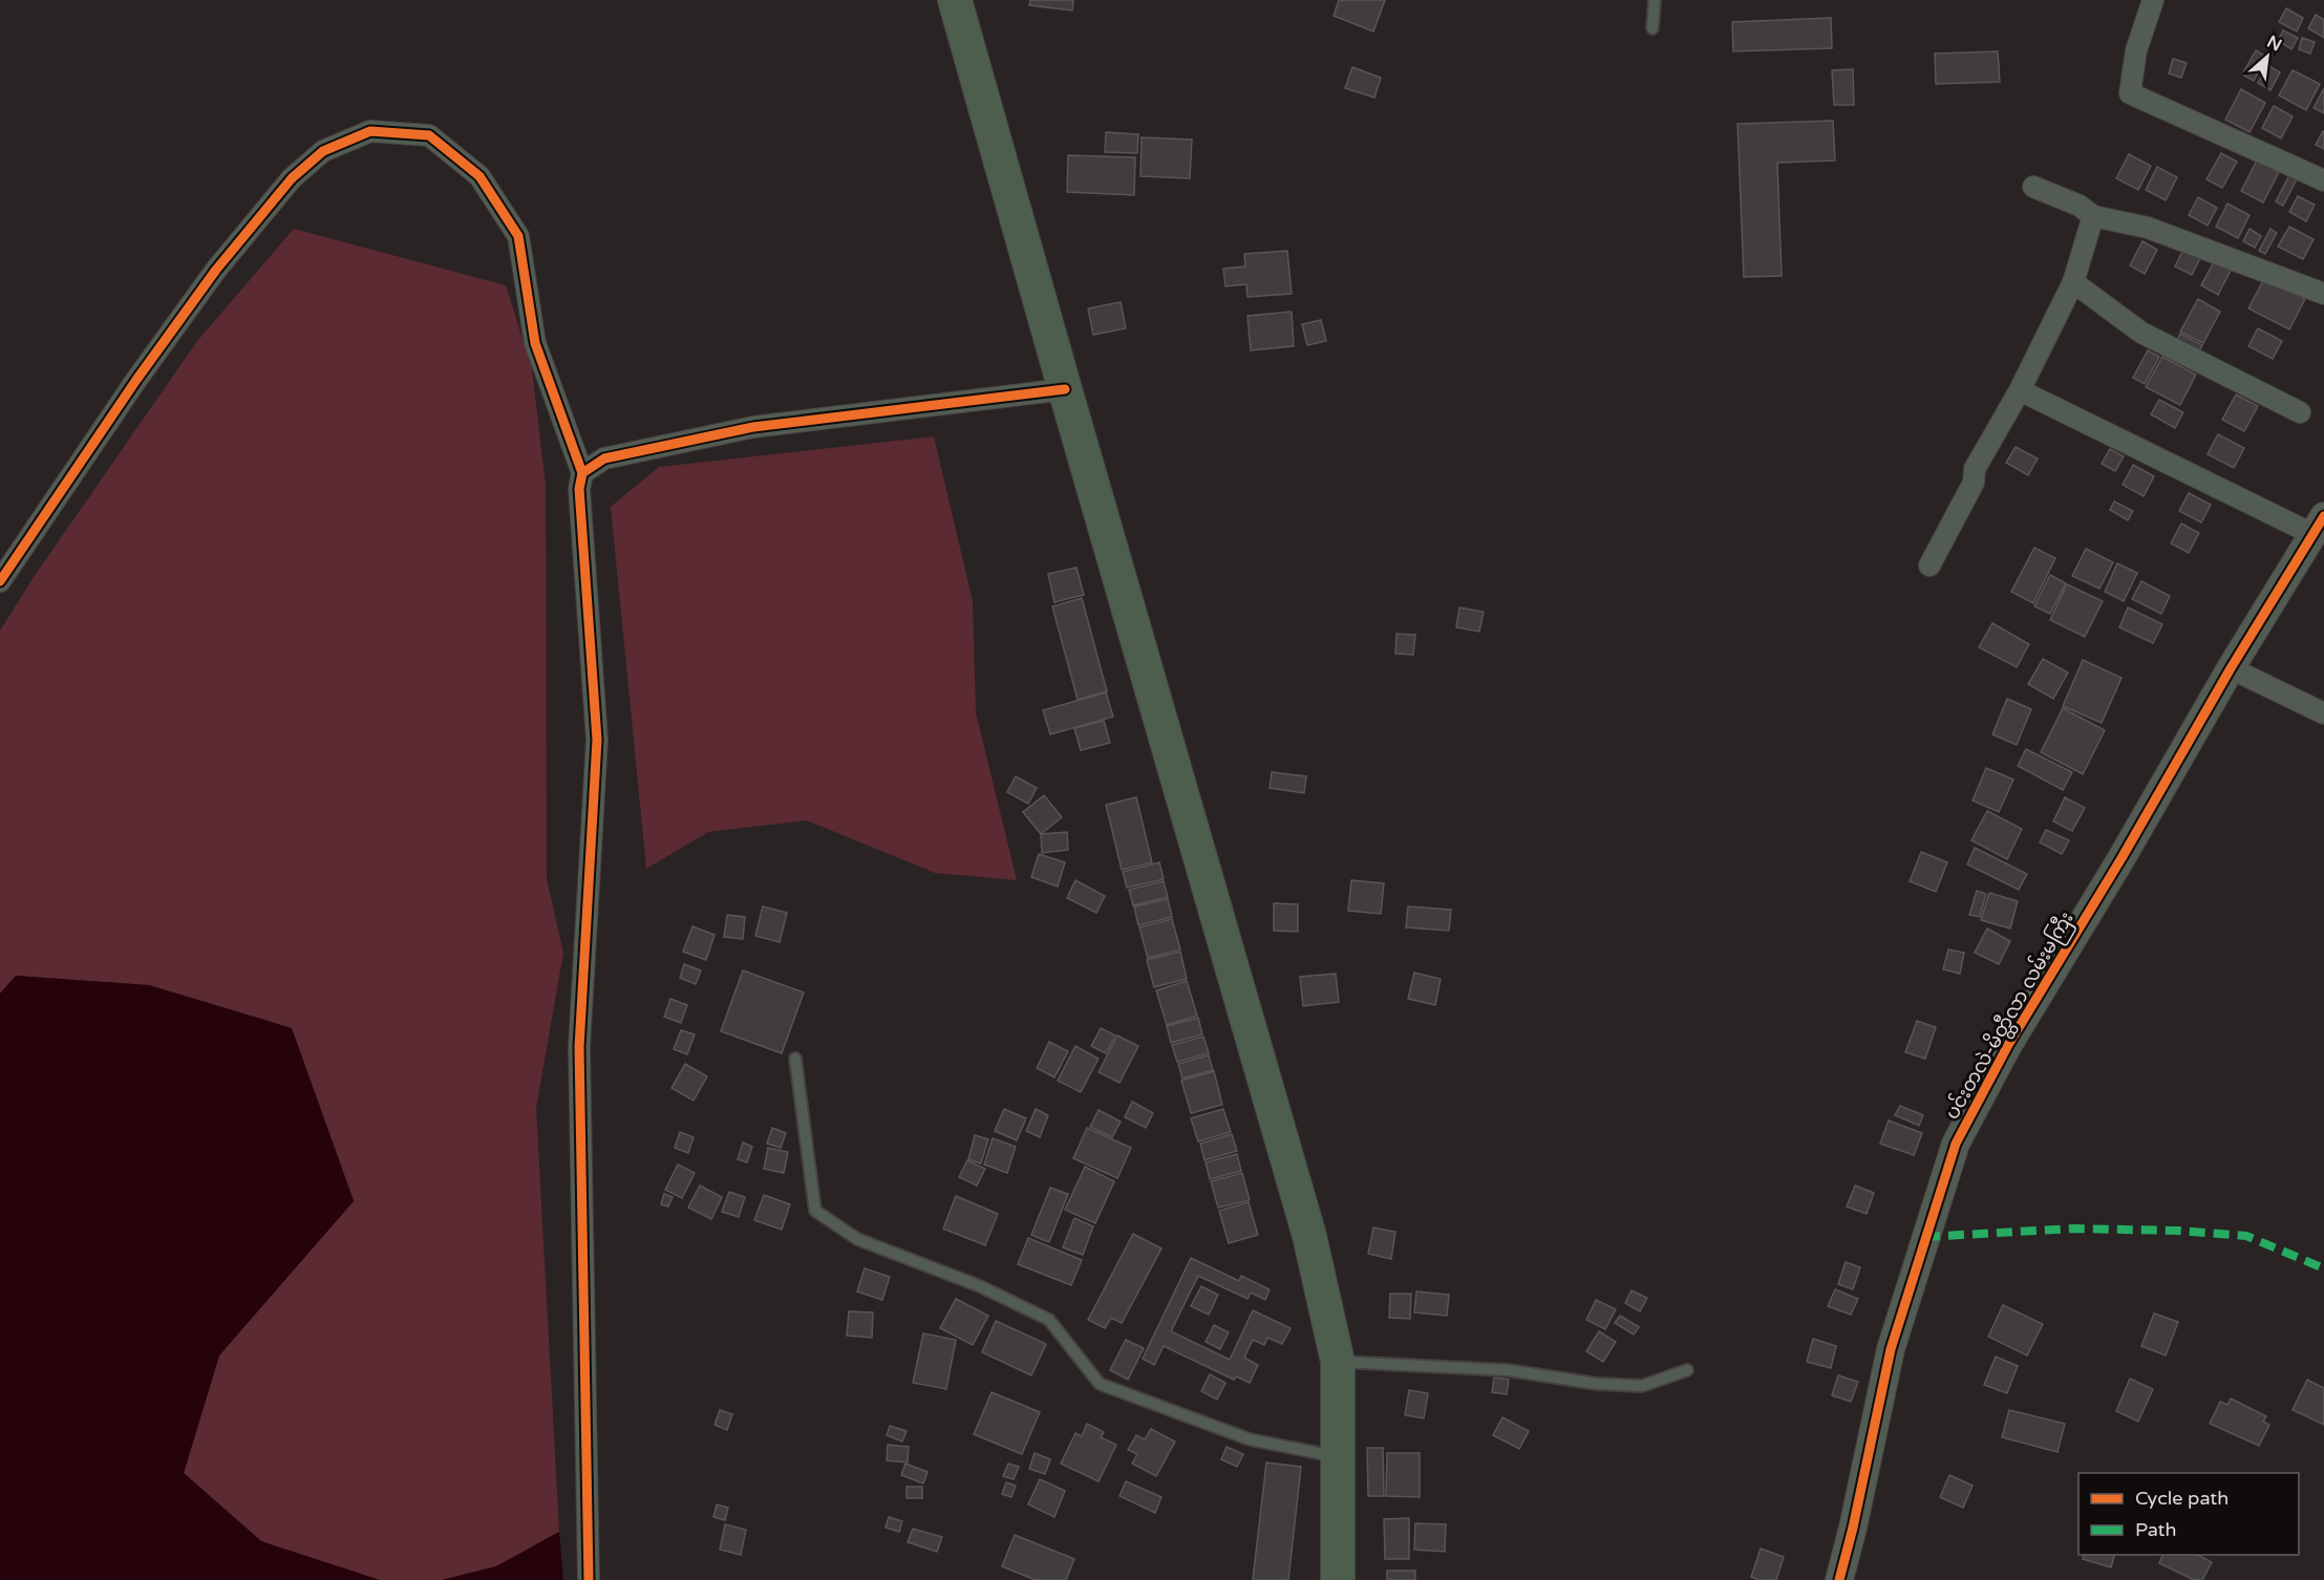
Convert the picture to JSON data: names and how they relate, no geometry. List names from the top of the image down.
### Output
{
  "streets": {
    "street": ["ပင်းတလဲ-မိတ္ထီလာ လမ်းမကြီး"]
  },
  "legend": ["Cycle path", "Path"],
  "north": "top right"
}
